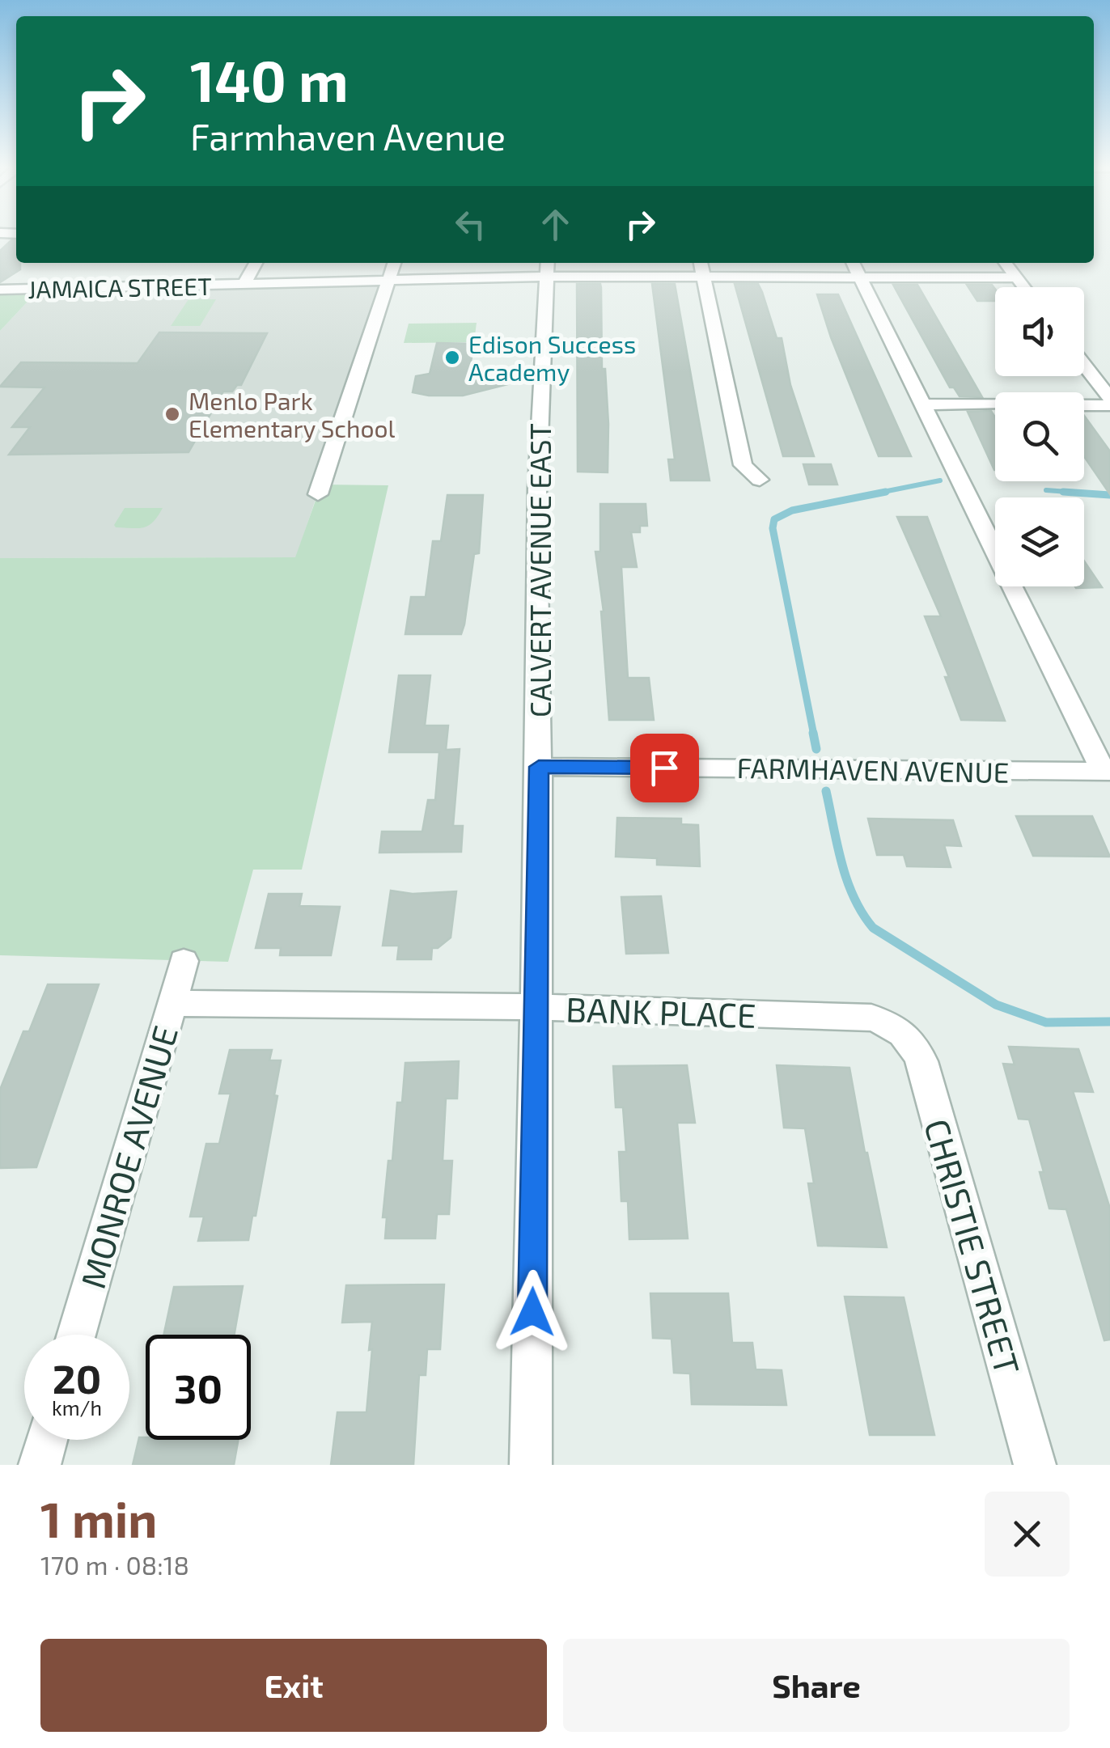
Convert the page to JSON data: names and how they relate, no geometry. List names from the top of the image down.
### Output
{
  "streets": {
    "street": [
      "JAMAICA STREET",
      "CALVERT AVENUE EAST",
      "FARMHAVEN AVENUE",
      "BANK PLACE",
      "MONROE AVENUE",
      "CHRISTIE STREET"
    ]
  },
  "crossings": [
    ["JAMAICA STREET", "CALVERT AVENUE EAST"],
    ["CALVERT AVENUE EAST", "FARMHAVEN AVENUE"],
    ["CALVERT AVENUE EAST", "BANK PLACE"],
    ["BANK PLACE", "MONROE AVENUE"],
    ["BANK PLACE", "CHRISTIE STREET"]
  ],
  "places": ["Edison Success Academy", "Menlo Park Elementary School"],
  "page": {
    "turn": ["140 m", "Farmhaven Avenue"],
    "speed": "20 km/h",
    "limit": "30",
    "heading": ["1 min", "170 m · 08:18"],
    "buttons": ["Exit", "Share"]
  }
}
